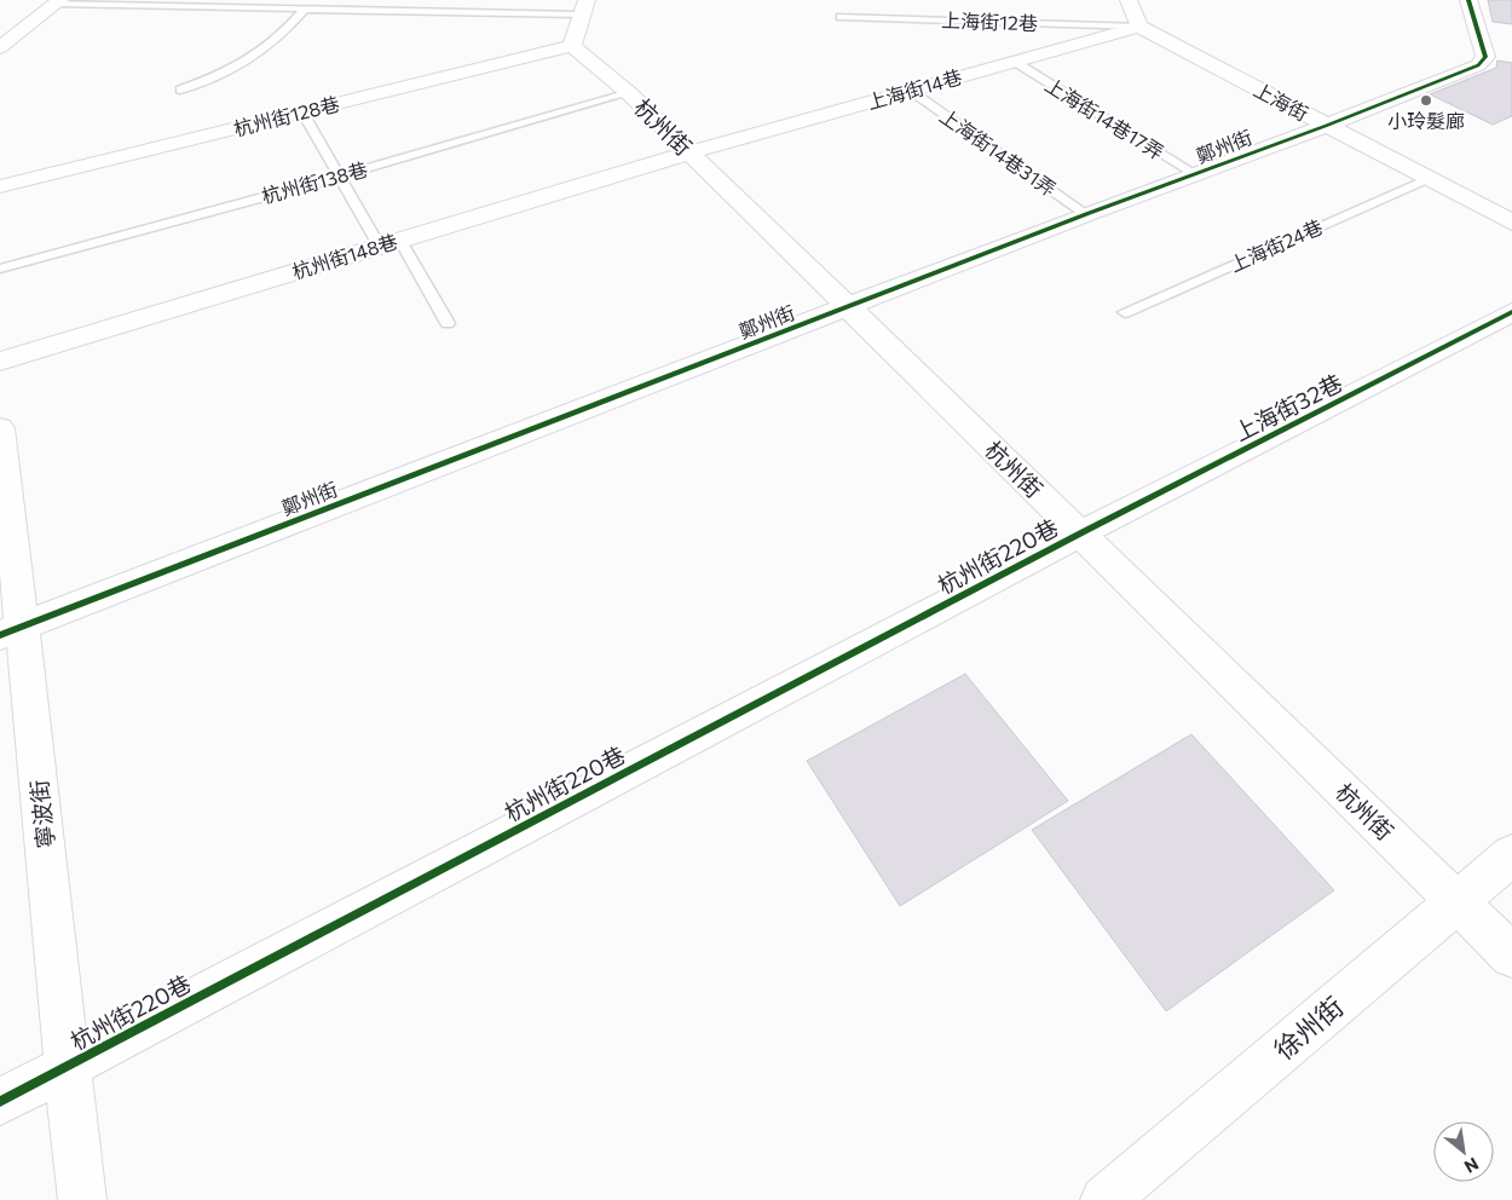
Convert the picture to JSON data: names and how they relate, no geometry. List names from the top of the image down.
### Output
{
  "streets": {
    "street": [
      "上海街14巷",
      "上海街",
      "杭州街128巷",
      "杭州街",
      "鄭州街",
      "杭州街148巷",
      "上海街32巷",
      "杭州街220巷",
      "寧波街",
      "徐州街"
    ],
    "lane": [
      "上海街12巷",
      "上海街14巷17弄",
      "上海街14巷31弄",
      "杭州街138巷",
      "上海街24巷"
    ]
  },
  "crossings": [
    ["上海街12巷", "上海街14巷"],
    ["上海街12巷", "上海街"],
    ["上海街14巷", "上海街"],
    ["上海街14巷", "上海街14巷17弄"],
    ["上海街14巷", "杭州街"],
    ["上海街14巷", "上海街14巷31弄"],
    ["上海街14巷", "杭州街148巷"],
    ["上海街", "鄭州街"],
    ["上海街", "上海街24巷"],
    ["杭州街128巷", "杭州街"],
    ["上海街14巷17弄", "鄭州街"],
    ["杭州街", "鄭州街"],
    ["杭州街", "杭州街138巷"],
    ["杭州街", "杭州街148巷"],
    ["杭州街", "上海街32巷"],
    ["杭州街", "杭州街220巷"],
    ["杭州街", "徐州街"],
    ["鄭州街", "上海街14巷31弄"],
    ["鄭州街", "寧波街"],
    ["上海街32巷", "杭州街220巷"],
    ["杭州街220巷", "寧波街"]
  ],
  "places": ["小玲髮廊"],
  "north": "bottom right"
}
